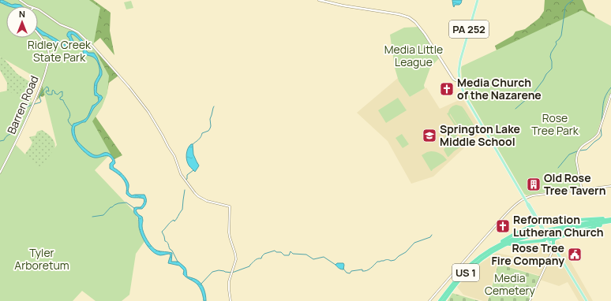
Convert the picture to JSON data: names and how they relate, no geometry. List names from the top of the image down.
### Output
{
  "streets": {
    "highway": ["US 1"],
    "main road": ["PA 252"],
    "street": ["Barren Road"]
  },
  "parks": [
    "Ridley Creek State Park",
    "Media Little League",
    "Rose Tree Park",
    "Tyler Arboretum",
    "Media Cemetery"
  ],
  "places": {
    "church": ["Media Church of the Nazarene", "Reformation Lutheran Church"],
    "school or university": ["Springton Lake Middle School"],
    "building": ["Old Rose Tree Tavern"],
    "public building": ["Rose Tree Fire Company"]
  },
  "north": "top"
}
